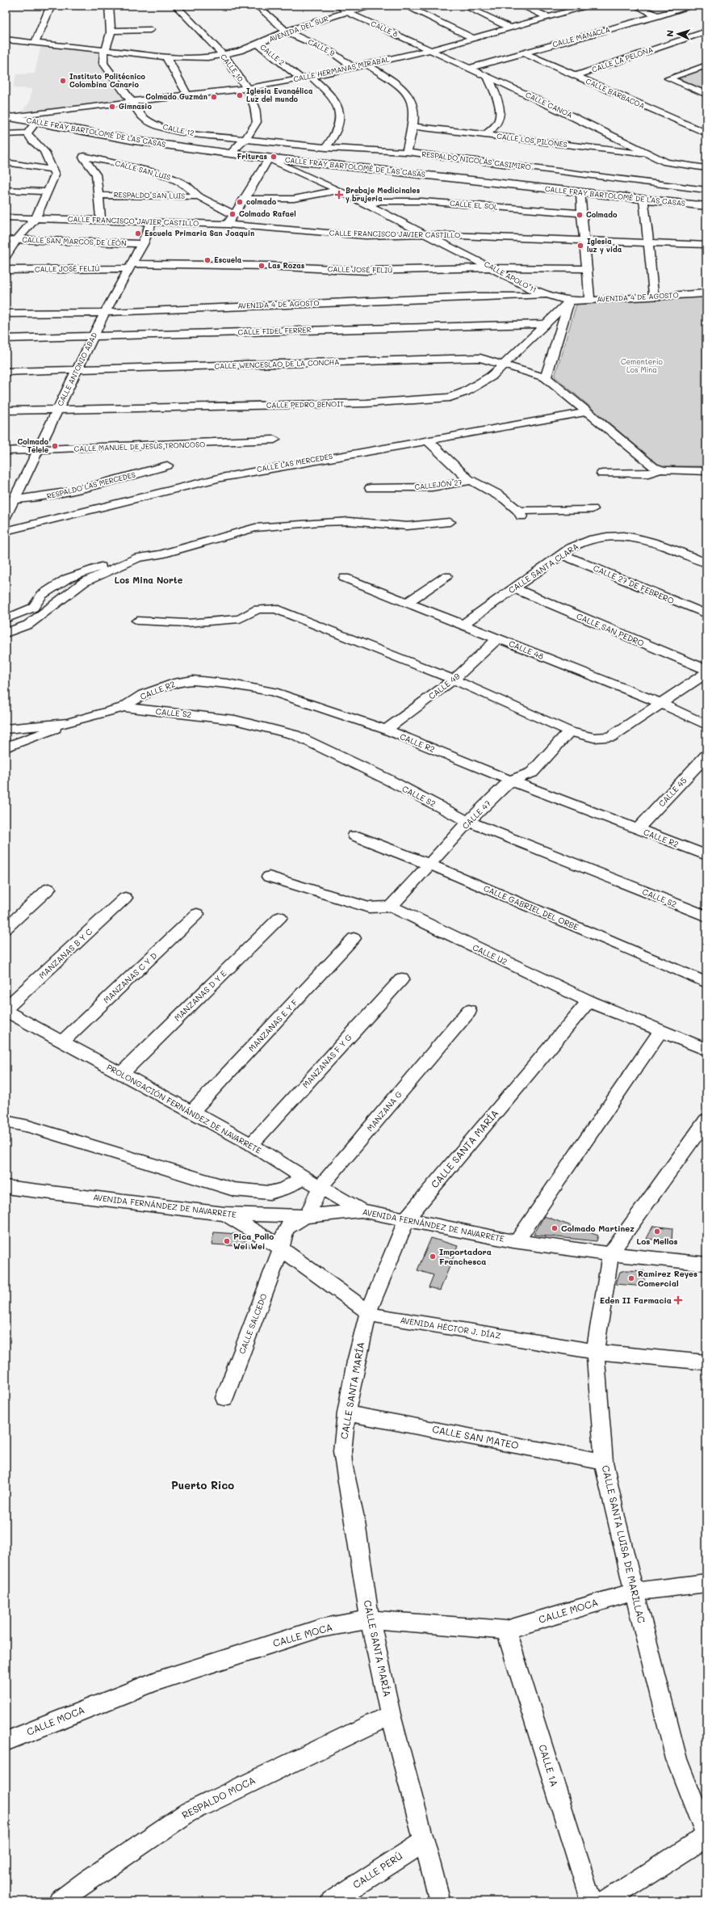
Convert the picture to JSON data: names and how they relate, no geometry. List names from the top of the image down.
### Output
{
  "streets": {
    "main road": ["CALLE FRAY BARTOLOMÉ DE LAS CASAS"],
    "street": [
      "AVENIDA DEL SUR",
      "CALLE 8",
      "CALLE MANACLA",
      "CALLE 9",
      "CALLE 2",
      "CALLE LA PELONA",
      "CALLE 10",
      "CALLE HERMANAS MIRABAL",
      "CALLE BARBACOA",
      "CALLE CANOA",
      "CALLE 12",
      "CALLE LOS PILONES",
      "RESPALDO NICOLÁS CASIMIRO",
      "CALLE SAN LUIS",
      "RESPALDO SAN LUIS",
      "CALLE EL SOL",
      "CALLE FRANCISCO JAVIER CASTILLO",
      "CALLE SAN MARCOS DE LEÓN",
      "CALLE JOSÉ FELIÚ",
      "CALLE APOLO 11",
      "AVENIDA 4 DE AGOSTO",
      "CALLE FIDEL FERRER",
      "CALLE WENCESLAO DE LA CONCHA",
      "CALLE ANTONIO ABAD",
      "CALLE PEDRO BENOIT",
      "CALLE MANUEL DE JESÚS TRONCOSO",
      "CALLE LAS MERCEDES",
      "CALLEJÓN 27",
      "RESPALDO LAS MERCEDES",
      "CALLE SANTA CLARA",
      "CALLE 27 DE FEBRERO",
      "CALLE SAN PEDRO",
      "CALLE 48",
      "CALLE 49",
      "CALLE R2",
      "CALLE S2",
      "CALLE 45",
      "CALLE 47",
      "CALLE GABRIEL DEL ORBE",
      "MANZANAS B Y C",
      "CALLE U2",
      "MANZANAS C Y D",
      "MANZANAS D Y E",
      "MANZANAS E Y F",
      "MANZANAS F Y G",
      "PROLONGACIÓN FERNÁNDEZ DE NAVARRETE",
      "MANZANA G",
      "CALLE SANTA MARÍA",
      "AVENIDA FERNÁNDEZ DE NAVARRETE",
      "CALLE SALCEDO",
      "AVENIDA HÉCTOR J. DÍAZ",
      "CALLE SAN MATEO",
      "CALLE SANTA LUISA DE MARILLAC",
      "CALLE MOCA",
      "CALLE 1A",
      "RESPALDO MOCA",
      "CALLE PERÚ"
    ]
  },
  "crossings": [
    ["AVENIDA DEL SUR", "CALLE 8"],
    ["AVENIDA DEL SUR", "CALLE 9"],
    ["AVENIDA DEL SUR", "CALLE 2"],
    ["AVENIDA DEL SUR", "CALLE 10"],
    ["AVENIDA DEL SUR", "CALLE 12"],
    ["CALLE 8", "CALLE HERMANAS MIRABAL"],
    ["CALLE 8", "CALLE CANOA"],
    ["CALLE MANACLA", "CALLE BARBACOA"],
    ["CALLE MANACLA", "CALLE CANOA"],
    ["CALLE 9", "CALLE HERMANAS MIRABAL"],
    ["CALLE 2", "CALLE HERMANAS MIRABAL"],
    ["CALLE LA PELONA", "CALLE BARBACOA"],
    ["CALLE 10", "CALLE HERMANAS MIRABAL"],
    ["CALLE 10", "CALLE 12"],
    ["CALLE 10", "CALLE FRAY BARTOLOMÉ DE LAS CASAS"],
    ["CALLE 10", "RESPALDO NICOLÁS CASIMIRO"],
    ["CALLE HERMANAS MIRABAL", "CALLE CANOA"],
    ["CALLE HERMANAS MIRABAL", "CALLE 12"],
    ["CALLE HERMANAS MIRABAL", "CALLE FRAY BARTOLOMÉ DE LAS CASAS"],
    ["CALLE CANOA", "CALLE LOS PILONES"],
    ["CALLE 12", "RESPALDO NICOLÁS CASIMIRO"],
    ["CALLE FRAY BARTOLOMÉ DE LAS CASAS", "CALLE APOLO 11"],
    ["CALLE SAN LUIS", "RESPALDO SAN LUIS"],
    ["CALLE EL SOL", "CALLE APOLO 11"],
    ["CALLE FRANCISCO JAVIER CASTILLO", "CALLE APOLO 11"],
    ["CALLE FRANCISCO JAVIER CASTILLO", "CALLE ANTONIO ABAD"],
    ["CALLE SAN MARCOS DE LEÓN", "CALLE ANTONIO ABAD"],
    ["CALLE JOSÉ FELIÚ", "CALLE APOLO 11"],
    ["CALLE JOSÉ FELIÚ", "CALLE ANTONIO ABAD"],
    ["CALLE APOLO 11", "AVENIDA 4 DE AGOSTO"],
    ["CALLE APOLO 11", "CALLE PEDRO BENOIT"],
    ["AVENIDA 4 DE AGOSTO", "CALLE ANTONIO ABAD"],
    ["AVENIDA 4 DE AGOSTO", "CALLE PEDRO BENOIT"],
    ["CALLE FIDEL FERRER", "CALLE ANTONIO ABAD"],
    ["CALLE FIDEL FERRER", "CALLE PEDRO BENOIT"],
    ["CALLE WENCESLAO DE LA CONCHA", "CALLE ANTONIO ABAD"],
    ["CALLE WENCESLAO DE LA CONCHA", "CALLE PEDRO BENOIT"],
    ["CALLE ANTONIO ABAD", "CALLE PEDRO BENOIT"],
    ["CALLE ANTONIO ABAD", "CALLE MANUEL DE JESÚS TRONCOSO"],
    ["CALLE ANTONIO ABAD", "RESPALDO LAS MERCEDES"],
    ["CALLE LAS MERCEDES", "CALLEJÓN 27"],
    ["CALLE SANTA CLARA", "CALLE 27 DE FEBRERO"],
    ["CALLE SANTA CLARA", "CALLE SAN PEDRO"],
    ["CALLE SANTA CLARA", "CALLE 48"],
    ["CALLE 48", "CALLE 49"],
    ["CALLE 49", "CALLE R2"],
    ["CALLE R2", "CALLE S2"],
    ["CALLE R2", "CALLE 45"],
    ["CALLE R2", "CALLE 47"],
    ["CALLE S2", "CALLE 47"],
    ["CALLE 47", "CALLE GABRIEL DEL ORBE"],
    ["CALLE 47", "CALLE U2"],
    ["CALLE U2", "CALLE SANTA MARÍA"],
    ["MANZANAS C Y D", "PROLONGACIÓN FERNÁNDEZ DE NAVARRETE"],
    ["MANZANAS D Y E", "PROLONGACIÓN FERNÁNDEZ DE NAVARRETE"],
    ["MANZANAS E Y F", "PROLONGACIÓN FERNÁNDEZ DE NAVARRETE"],
    ["MANZANAS F Y G", "PROLONGACIÓN FERNÁNDEZ DE NAVARRETE"],
    ["PROLONGACIÓN FERNÁNDEZ DE NAVARRETE", "MANZANA G"],
    ["PROLONGACIÓN FERNÁNDEZ DE NAVARRETE", "AVENIDA FERNÁNDEZ DE NAVARRETE"],
    ["MANZANA G", "AVENIDA FERNÁNDEZ DE NAVARRETE"],
    ["MANZANA G", "CALLE SALCEDO"],
    ["CALLE SANTA MARÍA", "AVENIDA FERNÁNDEZ DE NAVARRETE"],
    ["CALLE SANTA MARÍA", "AVENIDA HÉCTOR J. DÍAZ"],
    ["CALLE SANTA MARÍA", "CALLE SAN MATEO"],
    ["CALLE SANTA MARÍA", "CALLE MOCA"],
    ["CALLE SANTA MARÍA", "RESPALDO MOCA"],
    ["CALLE SANTA MARÍA", "CALLE PERÚ"],
    ["AVENIDA FERNÁNDEZ DE NAVARRETE", "CALLE SALCEDO"],
    ["AVENIDA FERNÁNDEZ DE NAVARRETE", "AVENIDA HÉCTOR J. DÍAZ"],
    ["AVENIDA FERNÁNDEZ DE NAVARRETE", "CALLE SANTA LUISA DE MARILLAC"],
    ["CALLE SALCEDO", "AVENIDA HÉCTOR J. DÍAZ"],
    ["AVENIDA HÉCTOR J. DÍAZ", "CALLE SANTA LUISA DE MARILLAC"],
    ["CALLE SAN MATEO", "CALLE SANTA LUISA DE MARILLAC"],
    ["CALLE SANTA LUISA DE MARILLAC", "CALLE MOCA"],
    ["CALLE MOCA", "CALLE 1A"]
  ],
  "districts": ["Los Mina Norte", "Puerto Rico"],
  "parks": ["Cementerio Los Mina"],
  "places": {
    "other": [
      "Instituto Politécnico Colombina Canario",
      "Iglesia Evangélica Luz del mundo",
      "Colmado Guzmán",
      "Gimnasio",
      "Frituras",
      "colmado",
      "Colmado Rafael",
      "Colmado",
      "Escuela Primaria San Joaquin",
      "Iglesia luz y vida",
      "Escuela",
      "Las Rozas",
      "Colmado Telele",
      "Colmado Martinez",
      "Los Mellos",
      "Pica Pollo Wei Wei",
      "Importadora Franchesca",
      "Ramirez Reyes Comercial"
    ],
    "health": ["Brebaje Medicinales y brujeria", "Eden II Farmacia"]
  },
  "north": "left"
}
